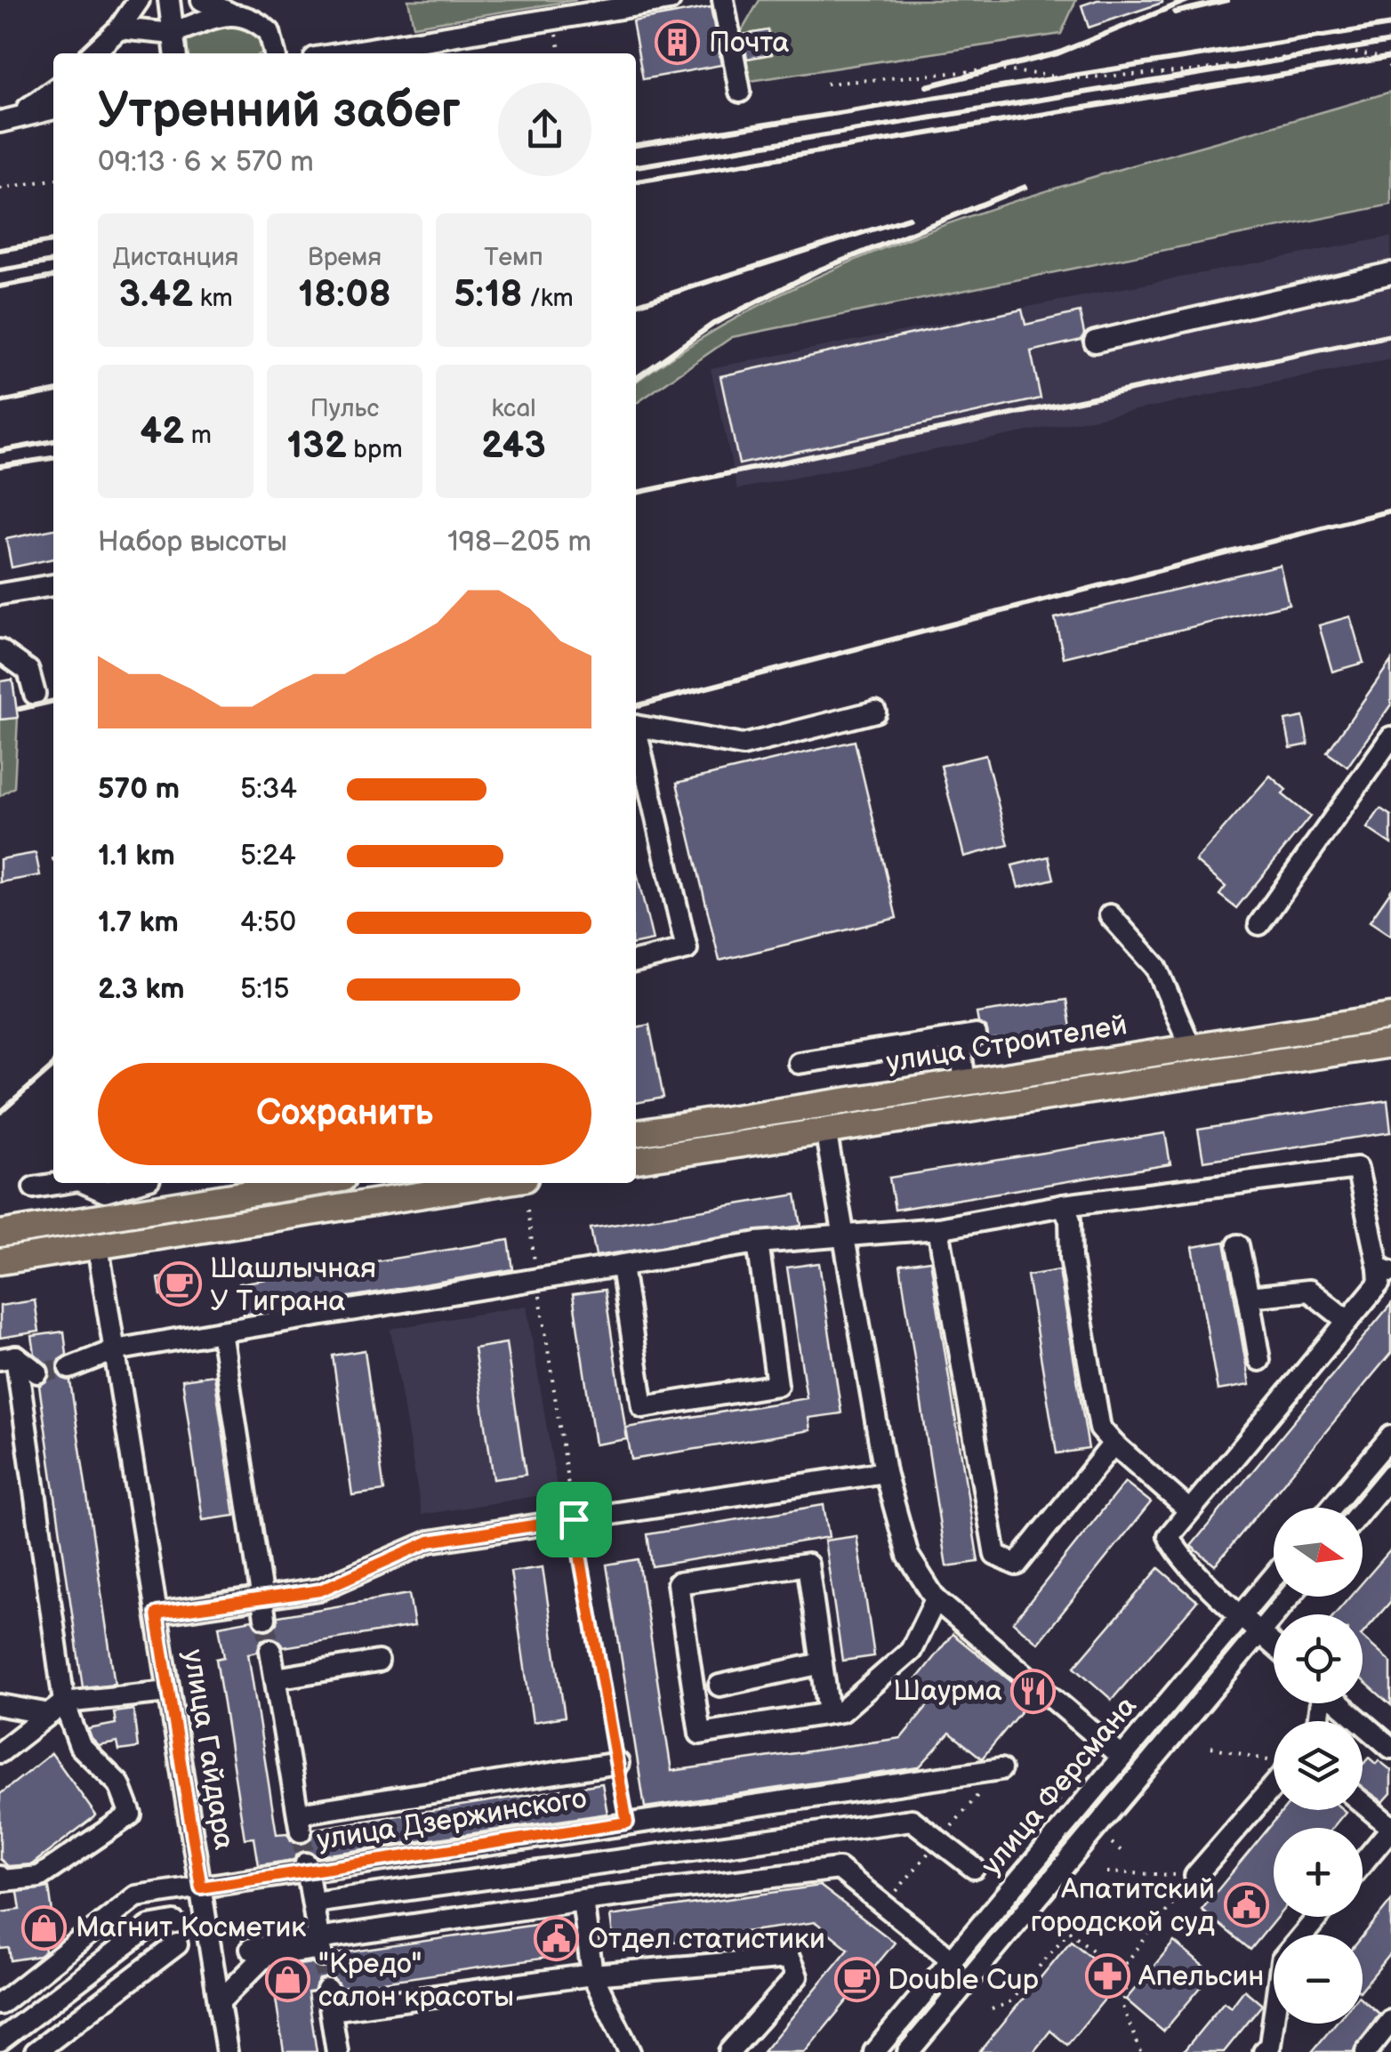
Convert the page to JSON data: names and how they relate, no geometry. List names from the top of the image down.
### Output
{
  "streets": {
    "main road": ["улица Строителей"],
    "street": ["улица Гайдара", "улица Ферсмана", "улица Дзержинского"]
  },
  "crossings": [
    ["улица Гайдара", "улица Дзержинского"]
  ],
  "places": {
    "building": ["Почта"],
    "cafe": ["Шашлычная У Тиграна", "Double Cup"],
    "restaurant": ["Шаурма"],
    "public building": ["Апатитский городской суд", "Отдел статистики"],
    "shop": ["Магнит Косметик", "\"Кредо\" салон красоты"],
    "pharmacy": ["Апельсин"]
  },
  "north": "right",
  "page": {
    "heading": ["Утренний забег", "09:13 · 6 × 570 m"],
    "stats": [
      ["Дистанция", "3.42 km"],
      ["Время", "18:08"],
      ["Темп", "5:18 /km"],
      ["42 m"],
      ["Пульс", "132 bpm"],
      ["kcal", "243"]
    ],
    "chart": ["Набор высоты", "198–205 m"],
    "list": [
      {
        "name": "570 m",
        "note": "5:34"
      },
      {
        "name": "1.1 km",
        "note": "5:24"
      },
      {
        "name": "1.7 km",
        "note": "4:50"
      },
      {
        "name": "2.3 km",
        "note": "5:15"
      }
    ],
    "buttons": "Сохранить",
    "map_buttons": ["+", "−"]
  }
}
